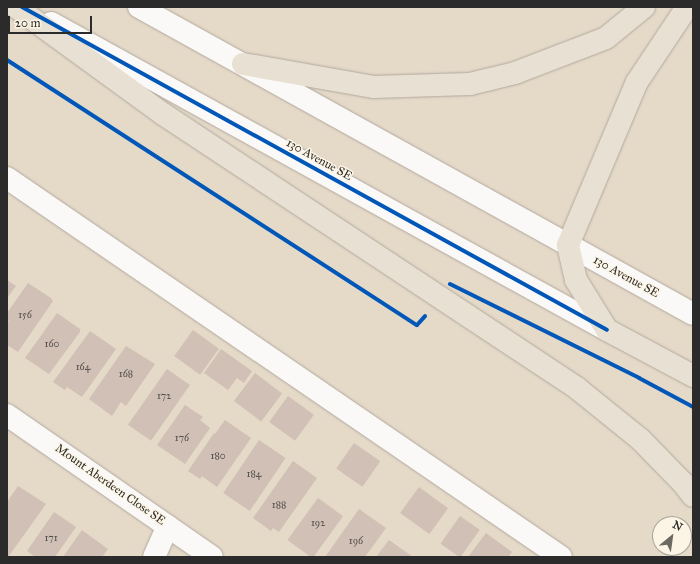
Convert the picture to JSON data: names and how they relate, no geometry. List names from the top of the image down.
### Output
{
  "streets": {
    "main road": ["130 Avenue SE"],
    "street": ["Mount Aberdeen Close SE"]
  },
  "house_numbers": [
    "156",
    "160",
    "164",
    "168",
    "172",
    "176",
    "180",
    "184",
    "188",
    "192",
    "171",
    "196"
  ],
  "scale_bar": "20 m",
  "north": "top right"
}
